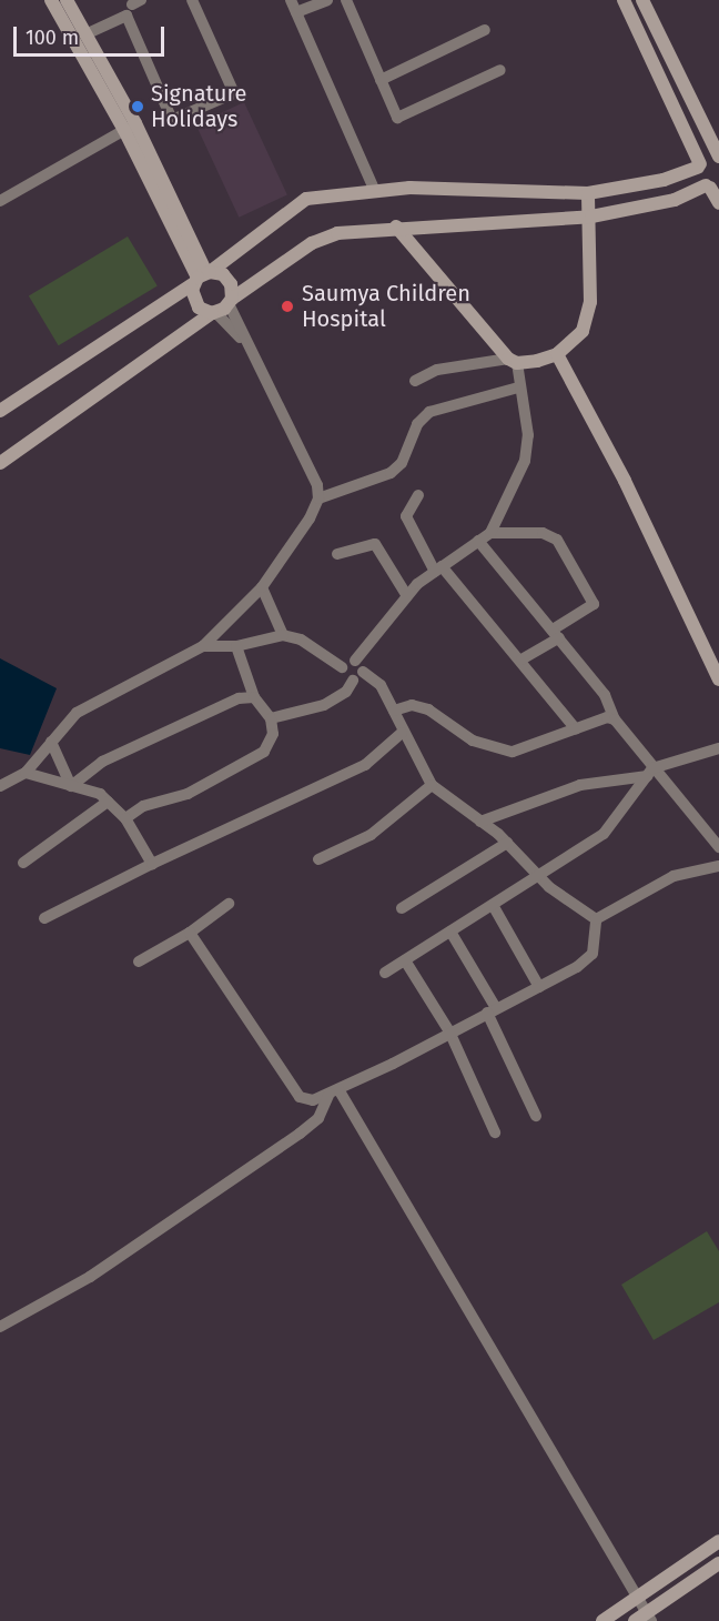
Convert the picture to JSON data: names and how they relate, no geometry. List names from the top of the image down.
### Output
{
  "places": ["Signature Holidays", "Saumya Children Hospital"],
  "scale_bar": "100 m"
}
